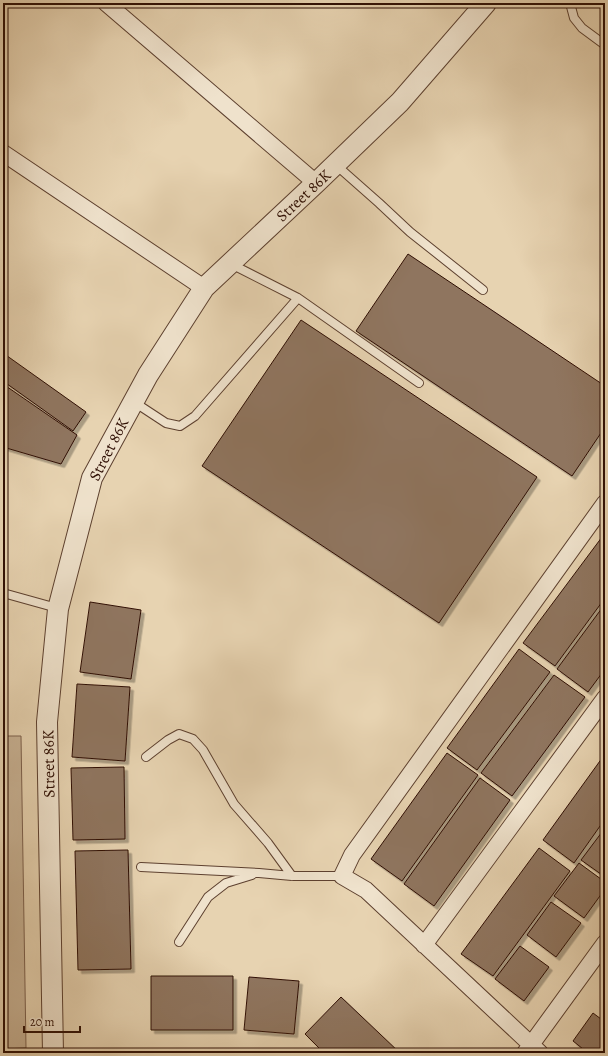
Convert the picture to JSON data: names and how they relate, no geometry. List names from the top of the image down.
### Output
{
  "streets": {
    "street": ["Street 86K"]
  },
  "scale_bar": "20 m"
}
